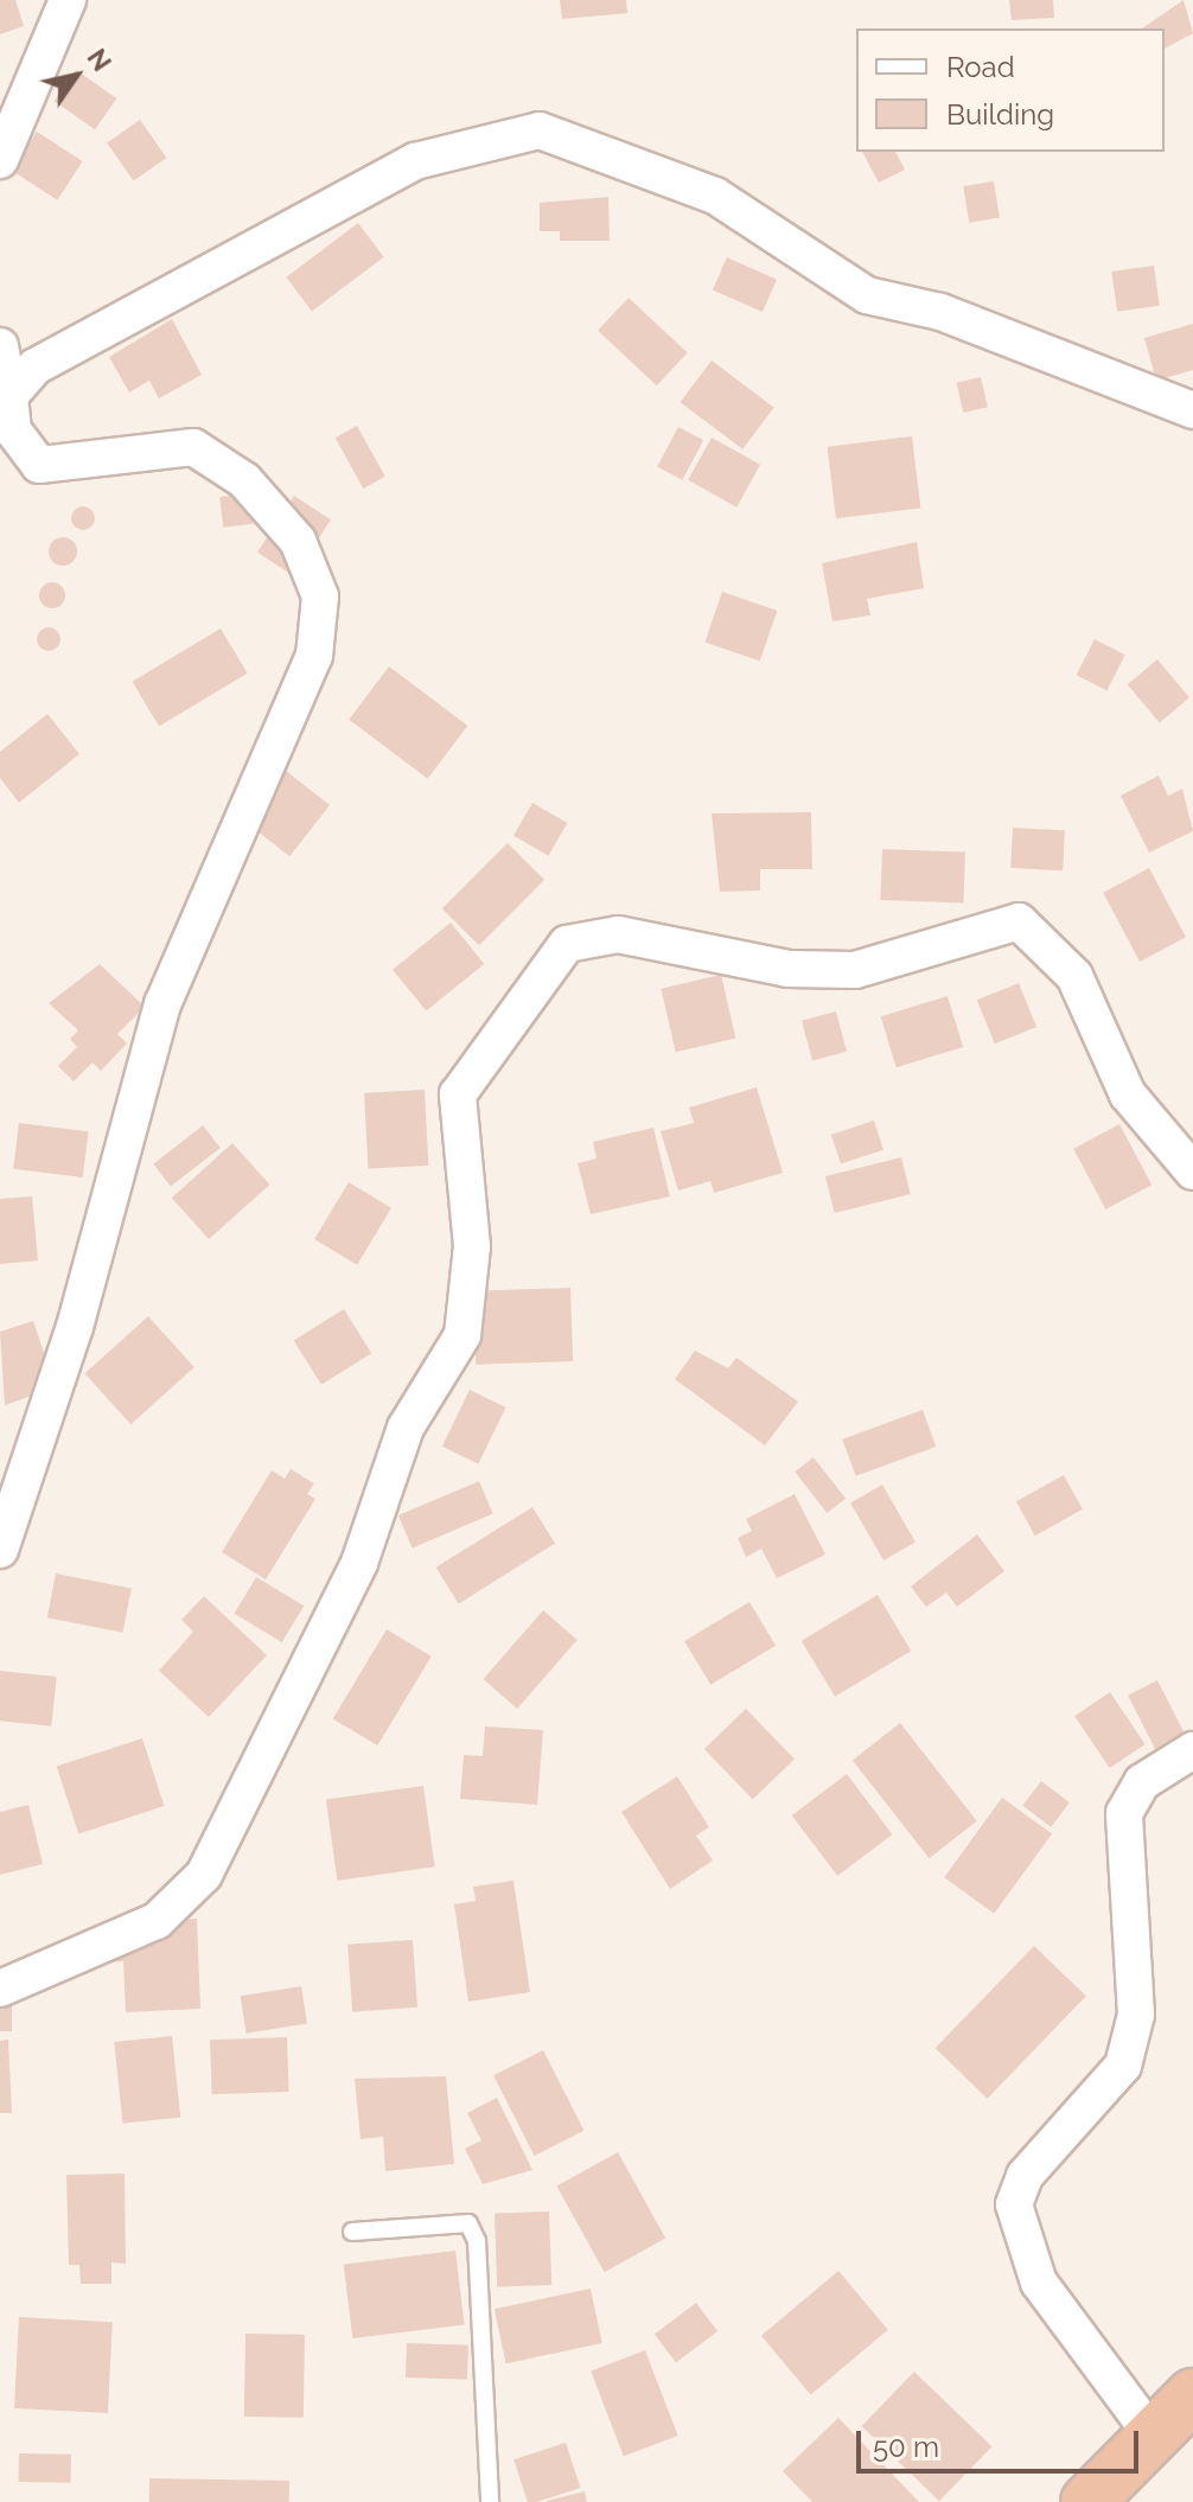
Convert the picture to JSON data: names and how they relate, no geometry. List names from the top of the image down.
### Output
{
  "legend": ["Road", "Building"],
  "scale_bar": "50 m",
  "north": "top right"
}
